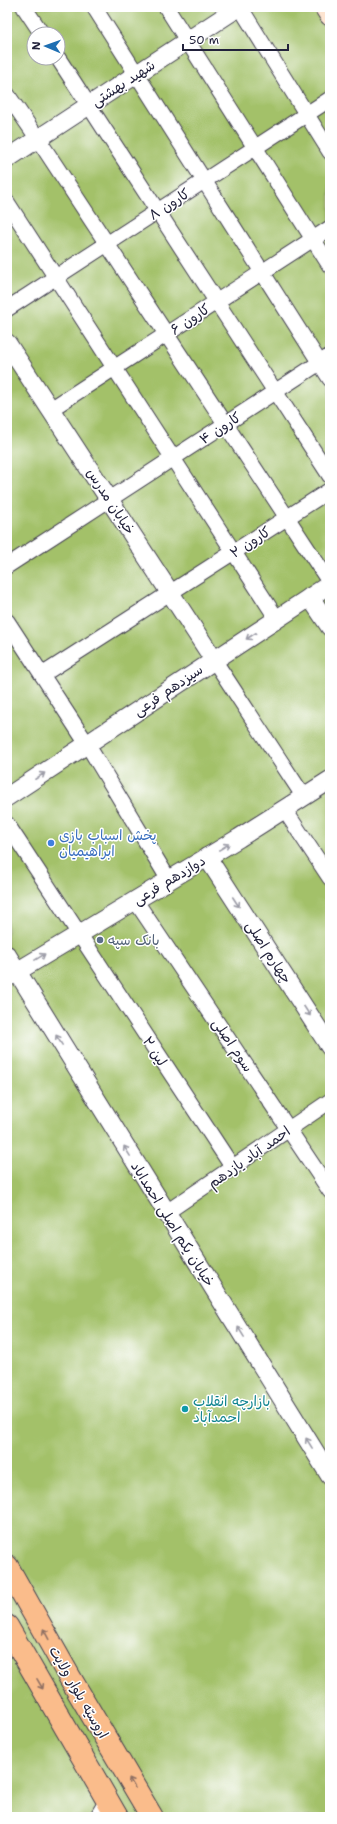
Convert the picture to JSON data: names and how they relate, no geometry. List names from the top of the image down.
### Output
{
  "streets": {
    "main road": ["اروسیّه بلوار ولایت"],
    "street": [
      "شهید بهشتی",
      "کارون ۸",
      "کارون ۶",
      "کارون ۴",
      "خیابان مدرس",
      "کارون ۲",
      "سیزدهم فرعی",
      "دوازدهم فرعی",
      "چهارم اصلی",
      "سوم اصلی",
      "لین ۲",
      "احمد آباد یازدهم",
      "خیابان یکم اصلی احمداباد"
    ]
  },
  "crossings": [
    ["کارون ۶", "خیابان مدرس"],
    ["کارون ۴", "خیابان مدرس"],
    ["خیابان مدرس", "کارون ۲"],
    ["خیابان مدرس", "سیزدهم فرعی"],
    ["دوازدهم فرعی", "چهارم اصلی"],
    ["دوازدهم فرعی", "سوم اصلی"],
    ["دوازدهم فرعی", "لین ۲"],
    ["دوازدهم فرعی", "خیابان یکم اصلی احمداباد"],
    ["سوم اصلی", "احمد آباد یازدهم"],
    ["لین ۲", "احمد آباد یازدهم"],
    ["احمد آباد یازدهم", "خیابان یکم اصلی احمداباد"]
  ],
  "one_way": ["دوازدهم فرعی", "خیابان یکم اصلی احمداباد"],
  "places": ["پخش اسباب بازی ابراهیمیان", "بانک سپه", "بازارچه انقلاب احمدآباد"],
  "scale_bar": "50 m",
  "north": "left"
}
